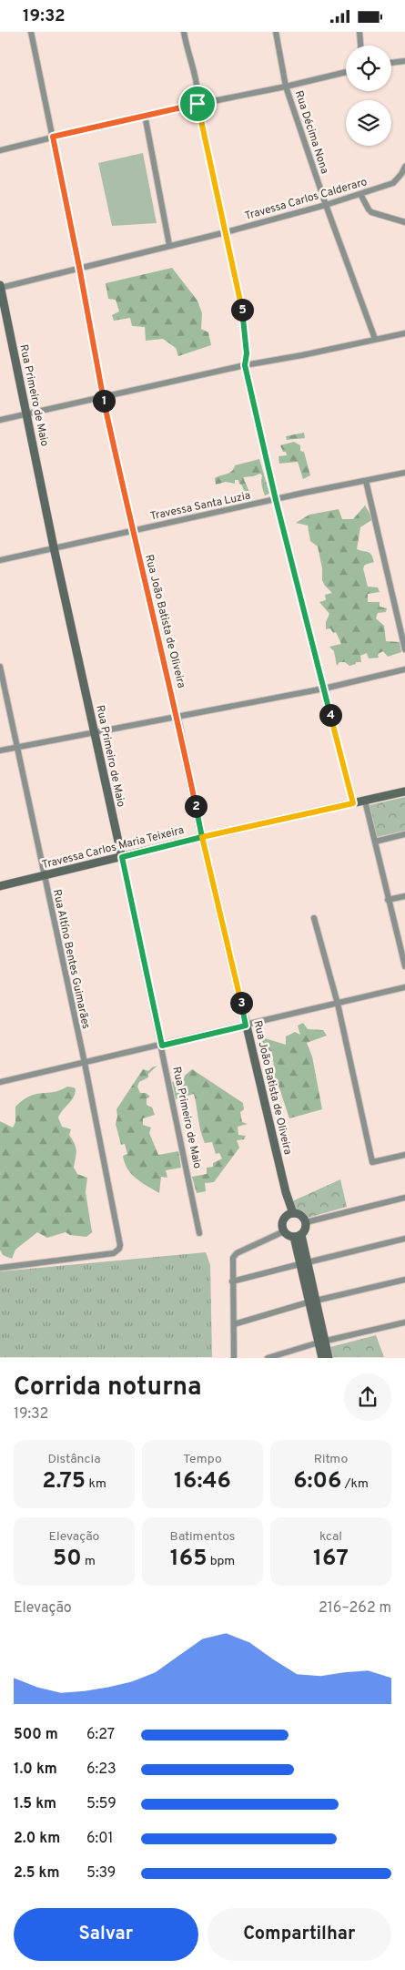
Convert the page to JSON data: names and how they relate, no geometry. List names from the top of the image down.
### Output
{
  "streets": {
    "street": [
      "Rua Décima Nona",
      "Travessa Carlos Calderaro",
      "Rua Primeiro de Maio",
      "Travessa Santa Luzia",
      "Rua João Batista de Oliveira",
      "Travessa Carlos Maria Teixeira",
      "Rua Altíno Bentes Guimarães"
    ]
  },
  "crossings": [
    ["Rua Décima Nona", "Travessa Carlos Calderaro"],
    ["Travessa Carlos Calderaro", "Rua Primeiro de Maio"],
    ["Travessa Carlos Calderaro", "Rua João Batista de Oliveira"],
    ["Rua Primeiro de Maio", "Travessa Santa Luzia"],
    ["Rua Primeiro de Maio", "Travessa Carlos Maria Teixeira"],
    ["Travessa Santa Luzia", "Rua João Batista de Oliveira"],
    ["Rua João Batista de Oliveira", "Travessa Carlos Maria Teixeira"],
    ["Travessa Carlos Maria Teixeira", "Rua Altíno Bentes Guimarães"]
  ],
  "page": {
    "status": "19:32",
    "pins": [
      "5",
      "1",
      "4",
      "2",
      "3"
    ],
    "heading": ["Corrida noturna", "19:32"],
    "stats": [
      ["Distância", "2.75 km"],
      ["Tempo", "16:46"],
      ["Ritmo", "6:06 /km"],
      ["Elevação", "50 m"],
      ["Batimentos", "165 bpm"],
      ["kcal", "167"]
    ],
    "chart": ["Elevação", "216–262 m"],
    "list": [
      {
        "name": "500 m",
        "note": "6:27"
      },
      {
        "name": "1.0 km",
        "note": "6:23"
      },
      {
        "name": "1.5 km",
        "note": "5:59"
      },
      {
        "name": "2.0 km",
        "note": "6:01"
      },
      {
        "name": "2.5 km",
        "note": "5:39"
      }
    ],
    "buttons": ["Salvar", "Compartilhar"]
  }
}
